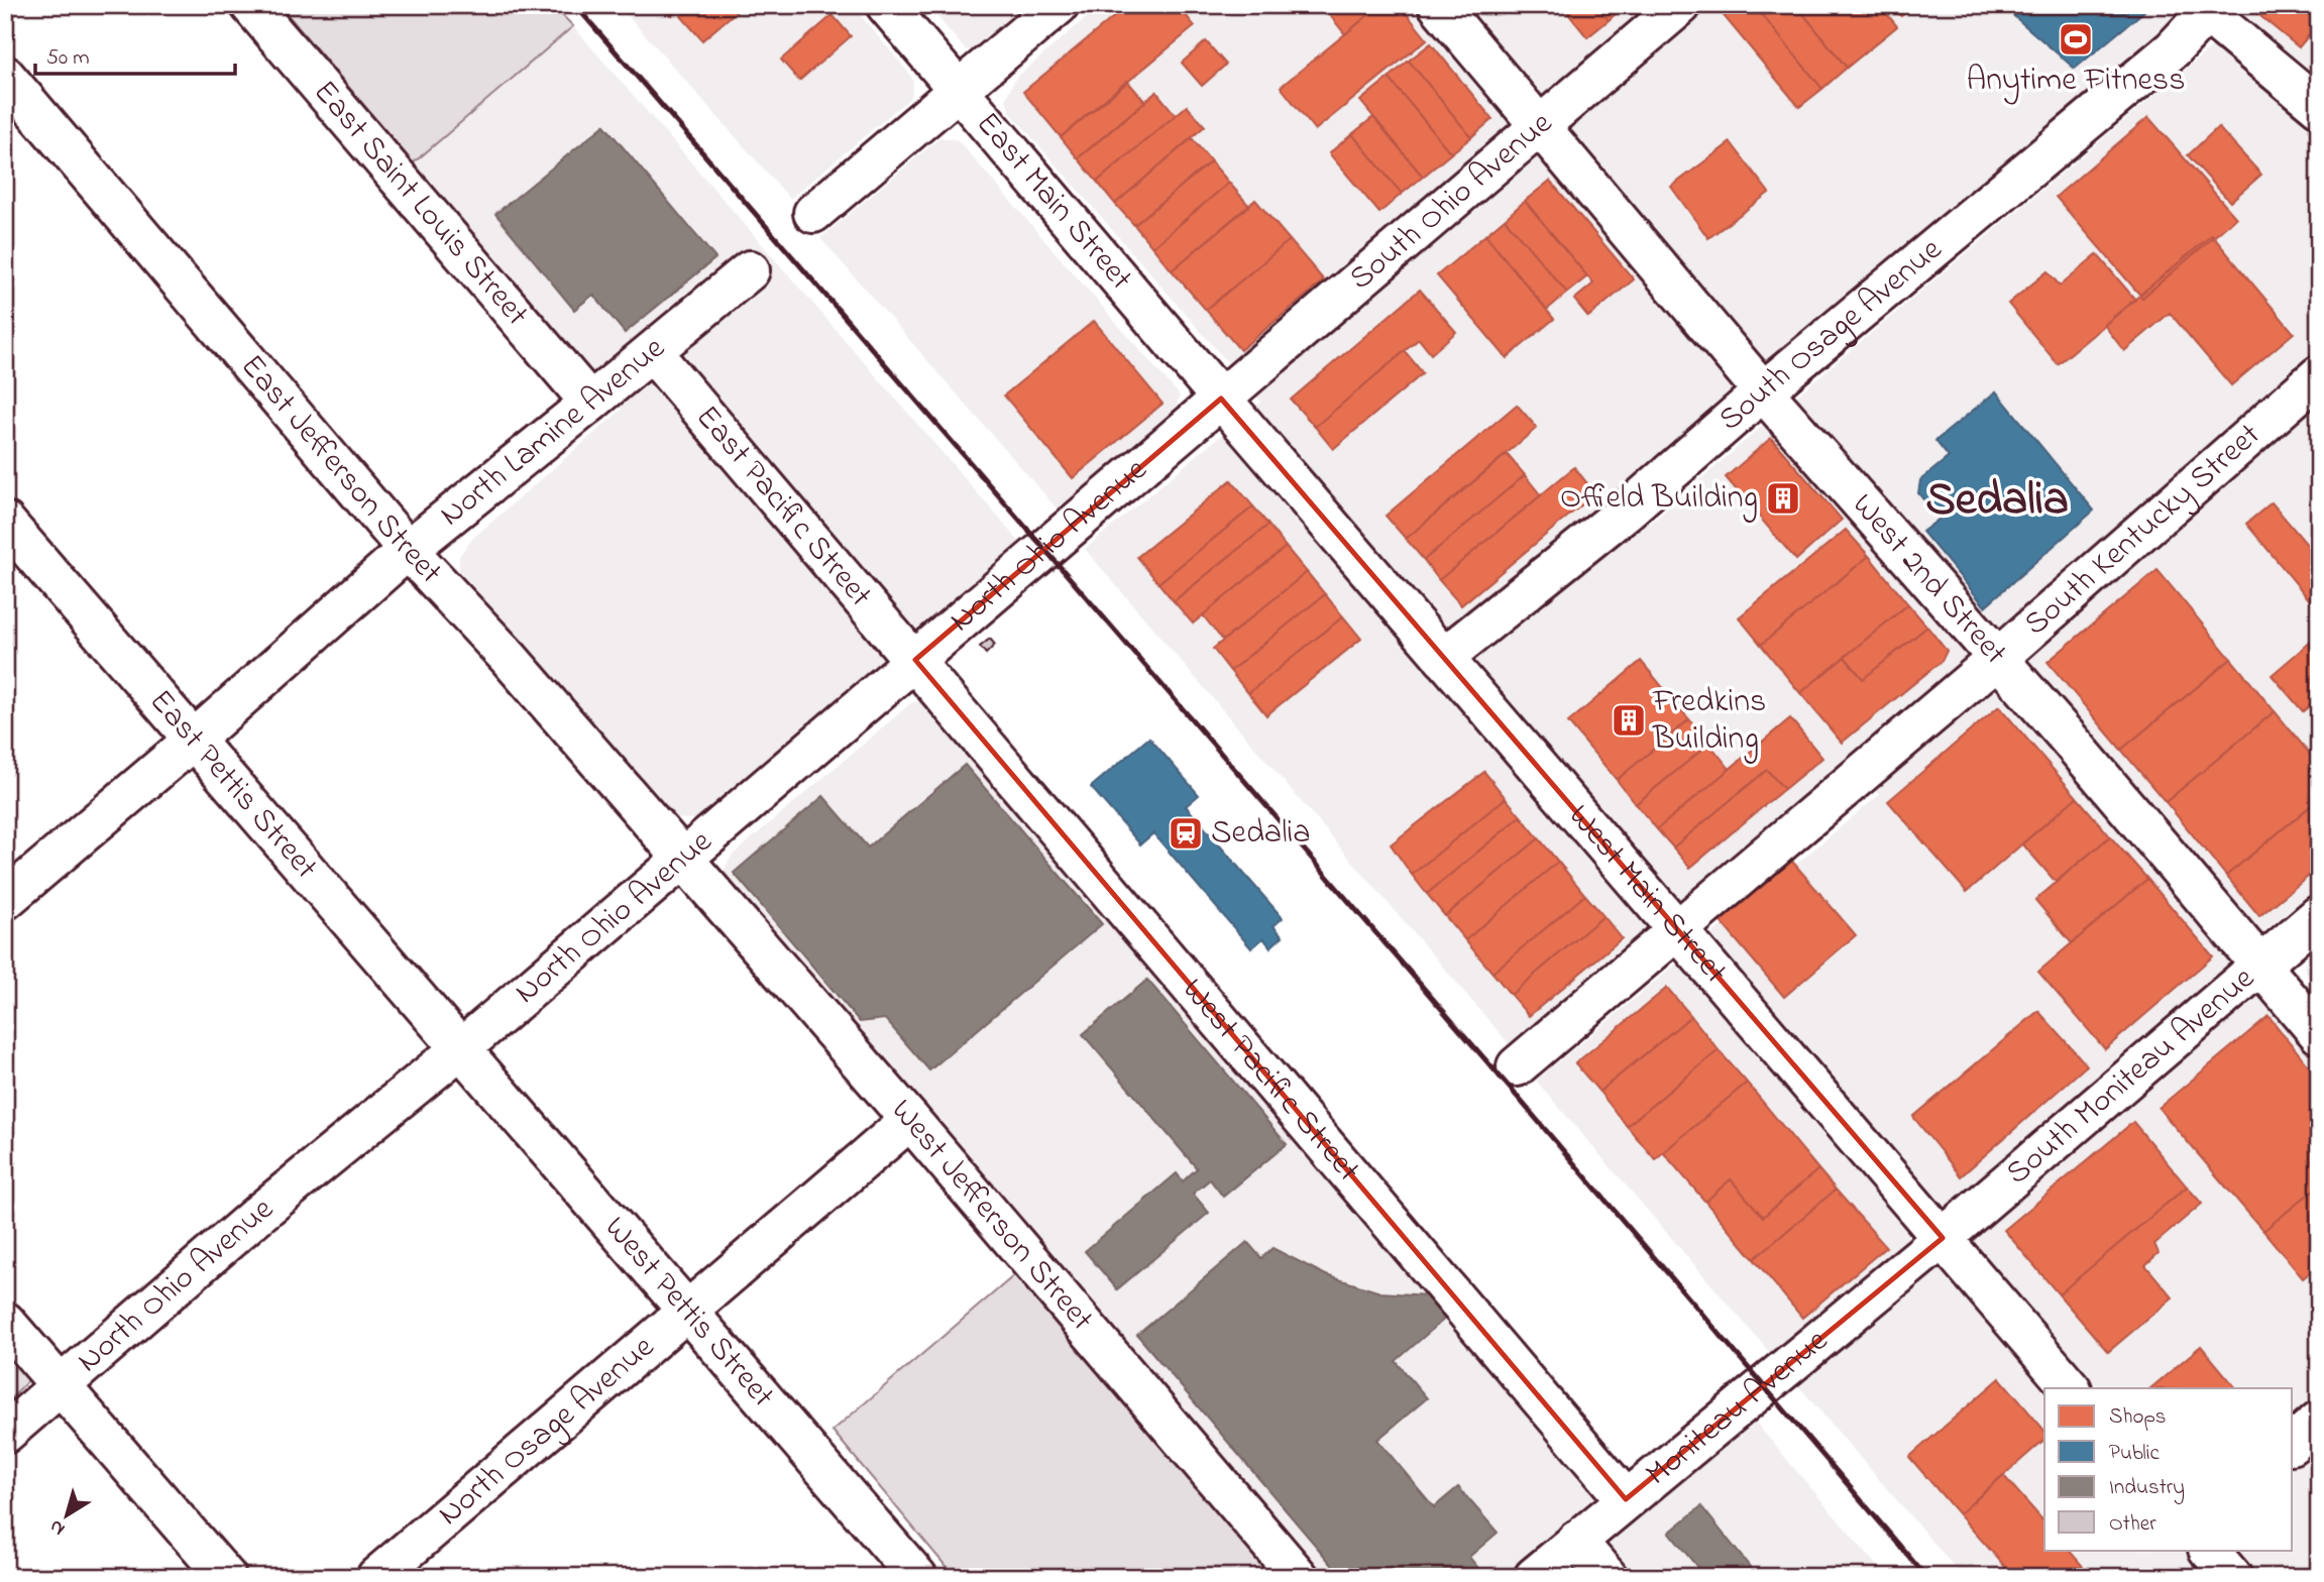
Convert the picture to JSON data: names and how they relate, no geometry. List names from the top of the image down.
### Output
{
  "streets": {
    "street": [
      "East Main Street",
      "South Ohio Avenue",
      "East Saint Louis Street",
      "South Osage Avenue",
      "North Lamine Avenue",
      "East Jefferson Street",
      "East Pacific Street",
      "South Kentucky Street",
      "North Ohio Avenue",
      "West 2nd Street",
      "East Pettis Street",
      "West Main Street",
      "South Moniteau Avenue",
      "West Pacific Street",
      "West Jefferson Street",
      "West Pettis Street",
      "Moniteau Avenue",
      "North Osage Avenue"
    ]
  },
  "crossings": [
    ["East Main Street", "South Ohio Avenue"],
    ["East Main Street", "North Ohio Avenue"],
    ["East Main Street", "West Main Street"],
    ["South Ohio Avenue", "North Ohio Avenue"],
    ["South Ohio Avenue", "West 2nd Street"],
    ["South Ohio Avenue", "West Main Street"],
    ["East Saint Louis Street", "North Lamine Avenue"],
    ["South Osage Avenue", "West 2nd Street"],
    ["South Osage Avenue", "West Main Street"],
    ["North Lamine Avenue", "East Jefferson Street"],
    ["North Lamine Avenue", "East Pacific Street"],
    ["North Lamine Avenue", "East Pettis Street"],
    ["East Jefferson Street", "North Ohio Avenue"],
    ["East Jefferson Street", "West Jefferson Street"],
    ["East Pacific Street", "North Ohio Avenue"],
    ["East Pacific Street", "West Pacific Street"],
    ["South Kentucky Street", "West 2nd Street"],
    ["South Kentucky Street", "West Main Street"],
    ["North Ohio Avenue", "East Pettis Street"],
    ["North Ohio Avenue", "West Main Street"],
    ["North Ohio Avenue", "West Pacific Street"],
    ["North Ohio Avenue", "West Jefferson Street"],
    ["North Ohio Avenue", "West Pettis Street"],
    ["West 2nd Street", "South Moniteau Avenue"],
    ["East Pettis Street", "West Pettis Street"],
    ["West Main Street", "South Moniteau Avenue"],
    ["West Main Street", "Moniteau Avenue"],
    ["South Moniteau Avenue", "Moniteau Avenue"],
    ["West Pacific Street", "Moniteau Avenue"],
    ["West Jefferson Street", "North Osage Avenue"],
    ["West Pettis Street", "North Osage Avenue"]
  ],
  "districts": ["Sedalia"],
  "places": {
    "sports": ["Anytime Fitness"],
    "building": ["Offield Building", "Fredkins Building"],
    "station": ["Sedalia"]
  },
  "legend": [
    "Shops",
    "Public",
    "Industry",
    "Other"
  ],
  "scale_bar": "50 m",
  "north": "bottom left"
}
